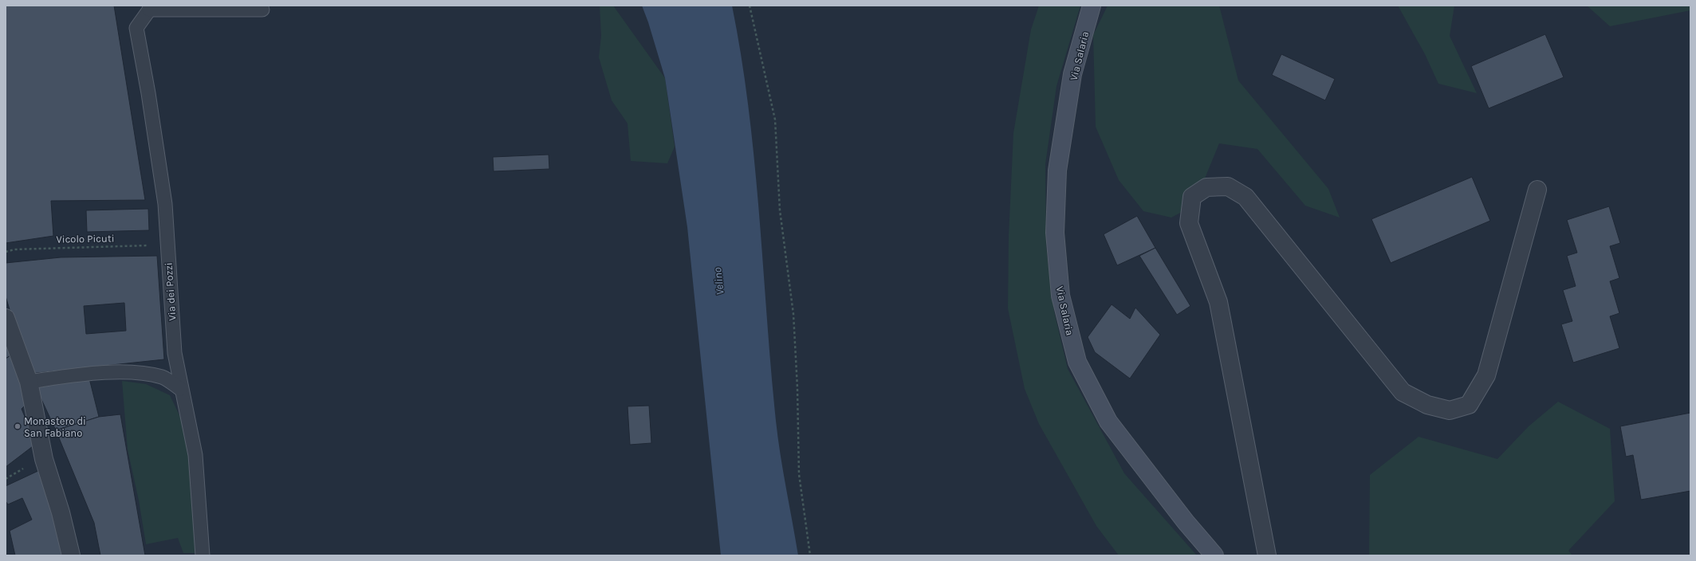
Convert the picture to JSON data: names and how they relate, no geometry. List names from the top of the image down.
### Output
{
  "streets": {
    "main road": ["Via Salaria"],
    "lane": ["Via dei Pozzi"],
    "path": ["Vicolo Picuti"]
  },
  "crossings": [
    ["Vicolo Picuti", "Via dei Pozzi"]
  ],
  "water": ["Velino"],
  "places": ["Monastero di San Fabiano"]
}
